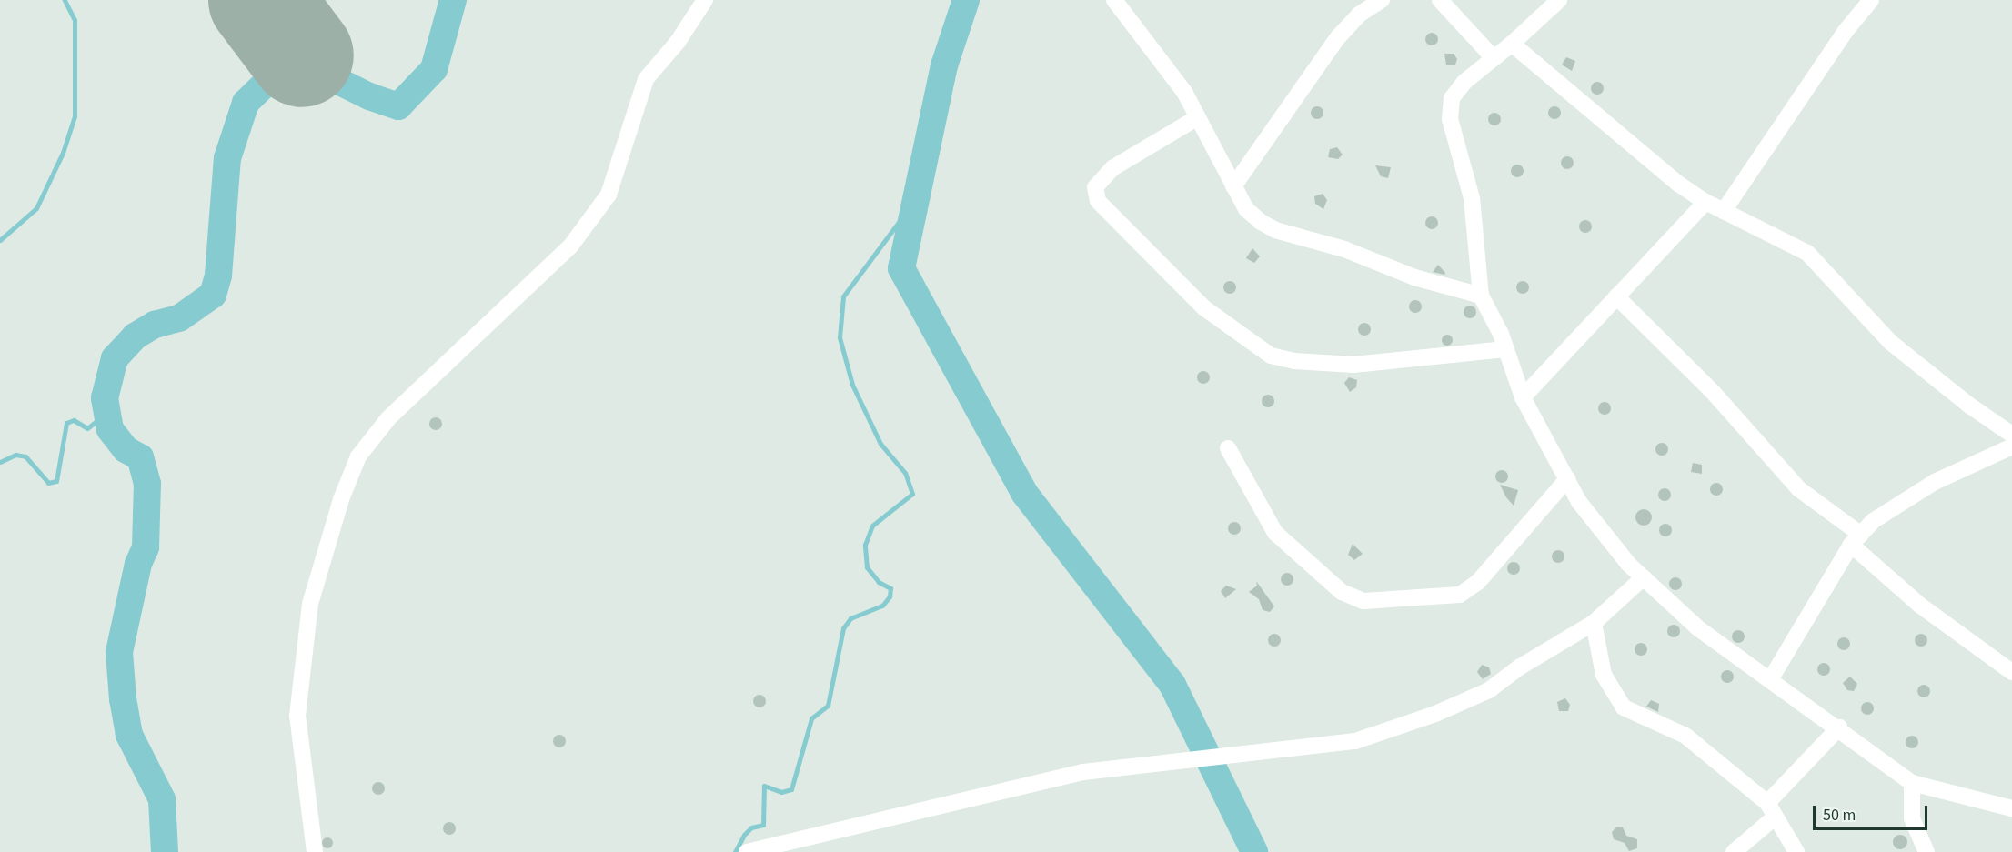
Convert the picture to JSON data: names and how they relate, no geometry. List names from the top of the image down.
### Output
{
  "scale_bar": "50 m"
}
